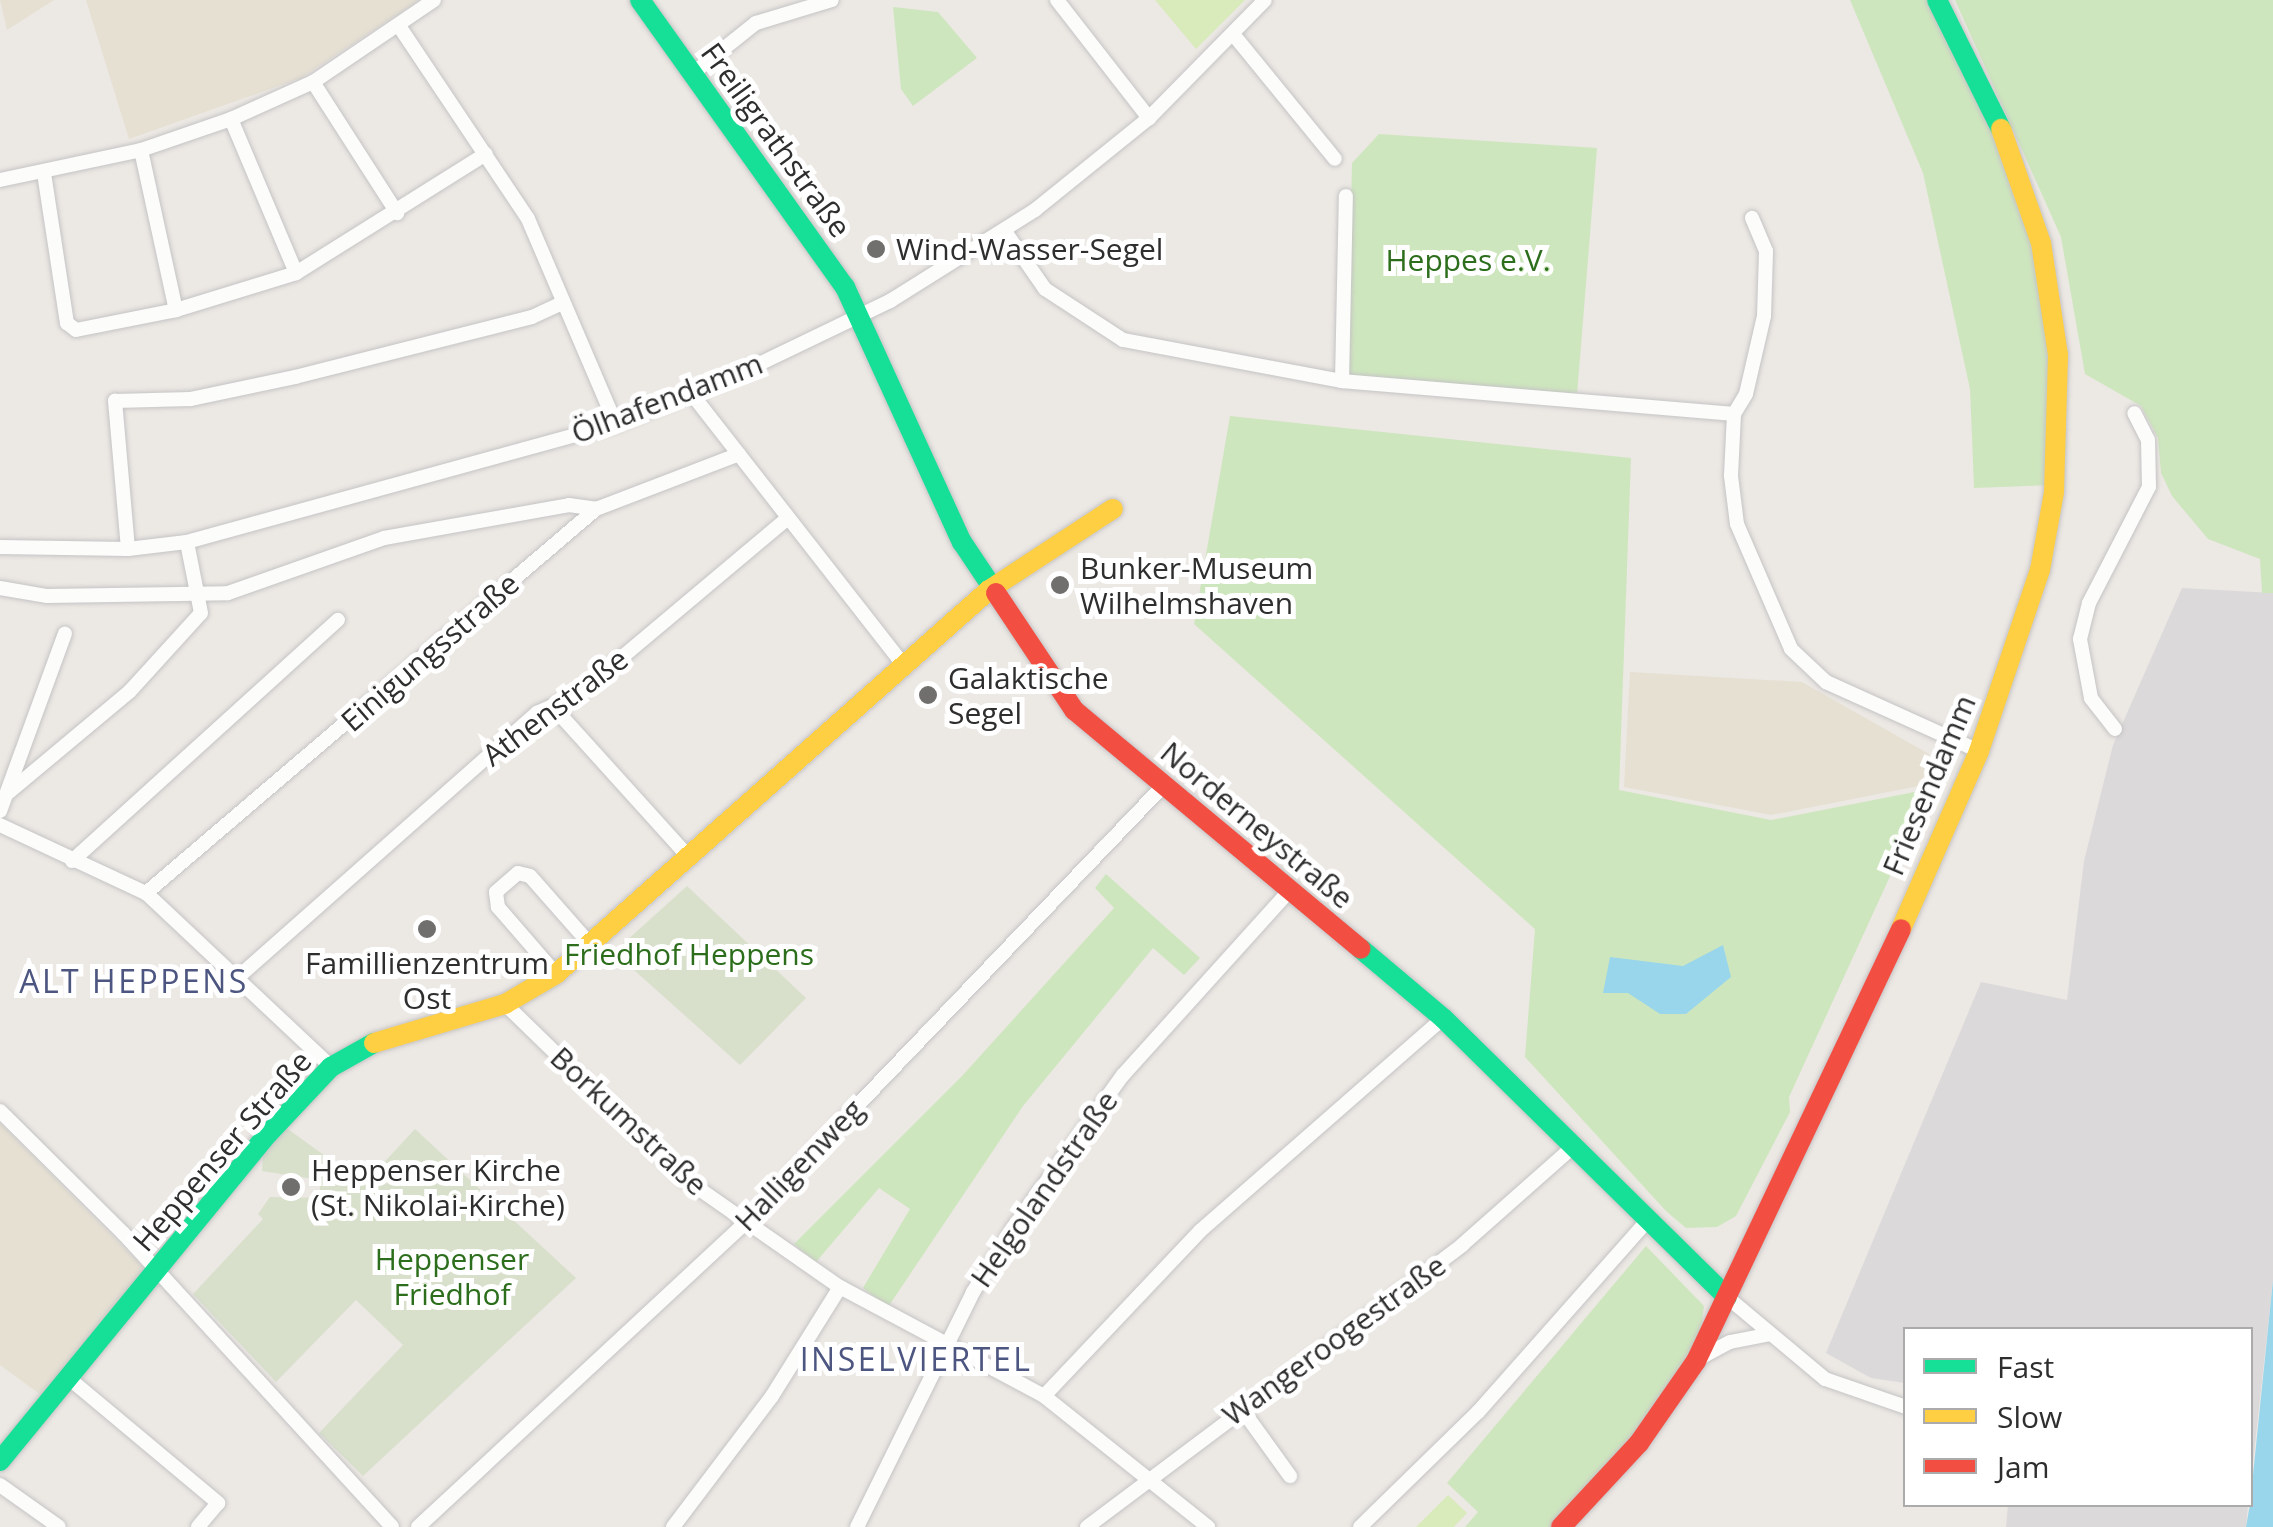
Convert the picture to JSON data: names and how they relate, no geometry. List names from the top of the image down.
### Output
{
  "streets": {
    "street": [
      "Freiligrathstraße",
      "Ölhafendamm",
      "Einigungsstraße",
      "Athenstraße",
      "Friesendamm",
      "Norderneystraße",
      "Borkumstraße",
      "Heppenser Straße",
      "Halligenweg",
      "Helgolandstraße",
      "Wangeroogestraße"
    ]
  },
  "crossings": [
    ["Freiligrathstraße", "Ölhafendamm"],
    ["Freiligrathstraße", "Norderneystraße"],
    ["Ölhafendamm", "Norderneystraße"],
    ["Friesendamm", "Norderneystraße"],
    ["Norderneystraße", "Heppenser Straße"],
    ["Norderneystraße", "Halligenweg"],
    ["Norderneystraße", "Helgolandstraße"],
    ["Norderneystraße", "Wangeroogestraße"],
    ["Borkumstraße", "Heppenser Straße"],
    ["Borkumstraße", "Halligenweg"],
    ["Borkumstraße", "Helgolandstraße"],
    ["Borkumstraße", "Wangeroogestraße"]
  ],
  "districts": ["ALT HEPPENS", "INSELVIERTEL"],
  "parks": ["Heppes e.V.", "Friedhof Heppens", "Heppenser Friedhof"],
  "places": [
    "Wind-Wasser-Segel",
    "Bunker-Museum Wilhelmshaven",
    "Galaktische Segel",
    "Famillienzentrum Ost",
    "Heppenser Kirche (St. Nikolai-Kirche)"
  ],
  "legend": ["Fast", "Slow", "Jam"]
}
